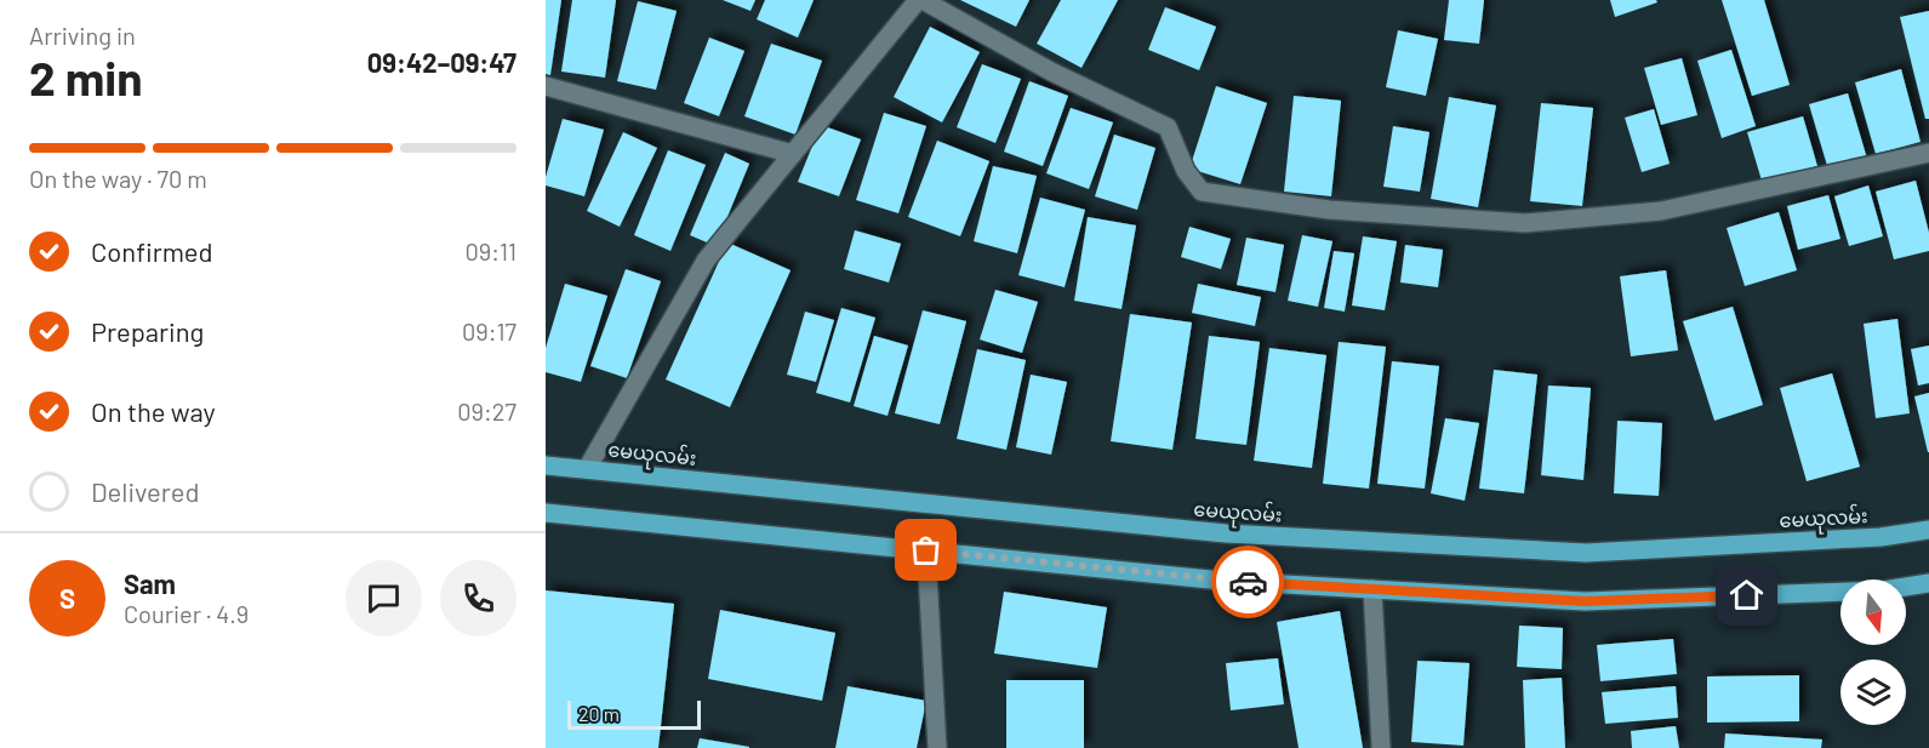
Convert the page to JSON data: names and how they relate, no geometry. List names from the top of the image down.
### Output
{
  "streets": {
    "main road": ["မေယုလမ်း"]
  },
  "scale_bar": "20 m",
  "north": "bottom",
  "page": {
    "heading": ["2 min", "Arriving in", "09:42–09:47"],
    "panel": ["Sam", "Courier · 4.9"],
    "bar": "On the way · 70 m",
    "list": [
      ["Confirmed", "09:11"],
      ["Preparing", "09:17"],
      ["On the way", "09:27"],
      "Delivered"
    ],
    "round": "S",
    "scale": "20 m"
  }
}
